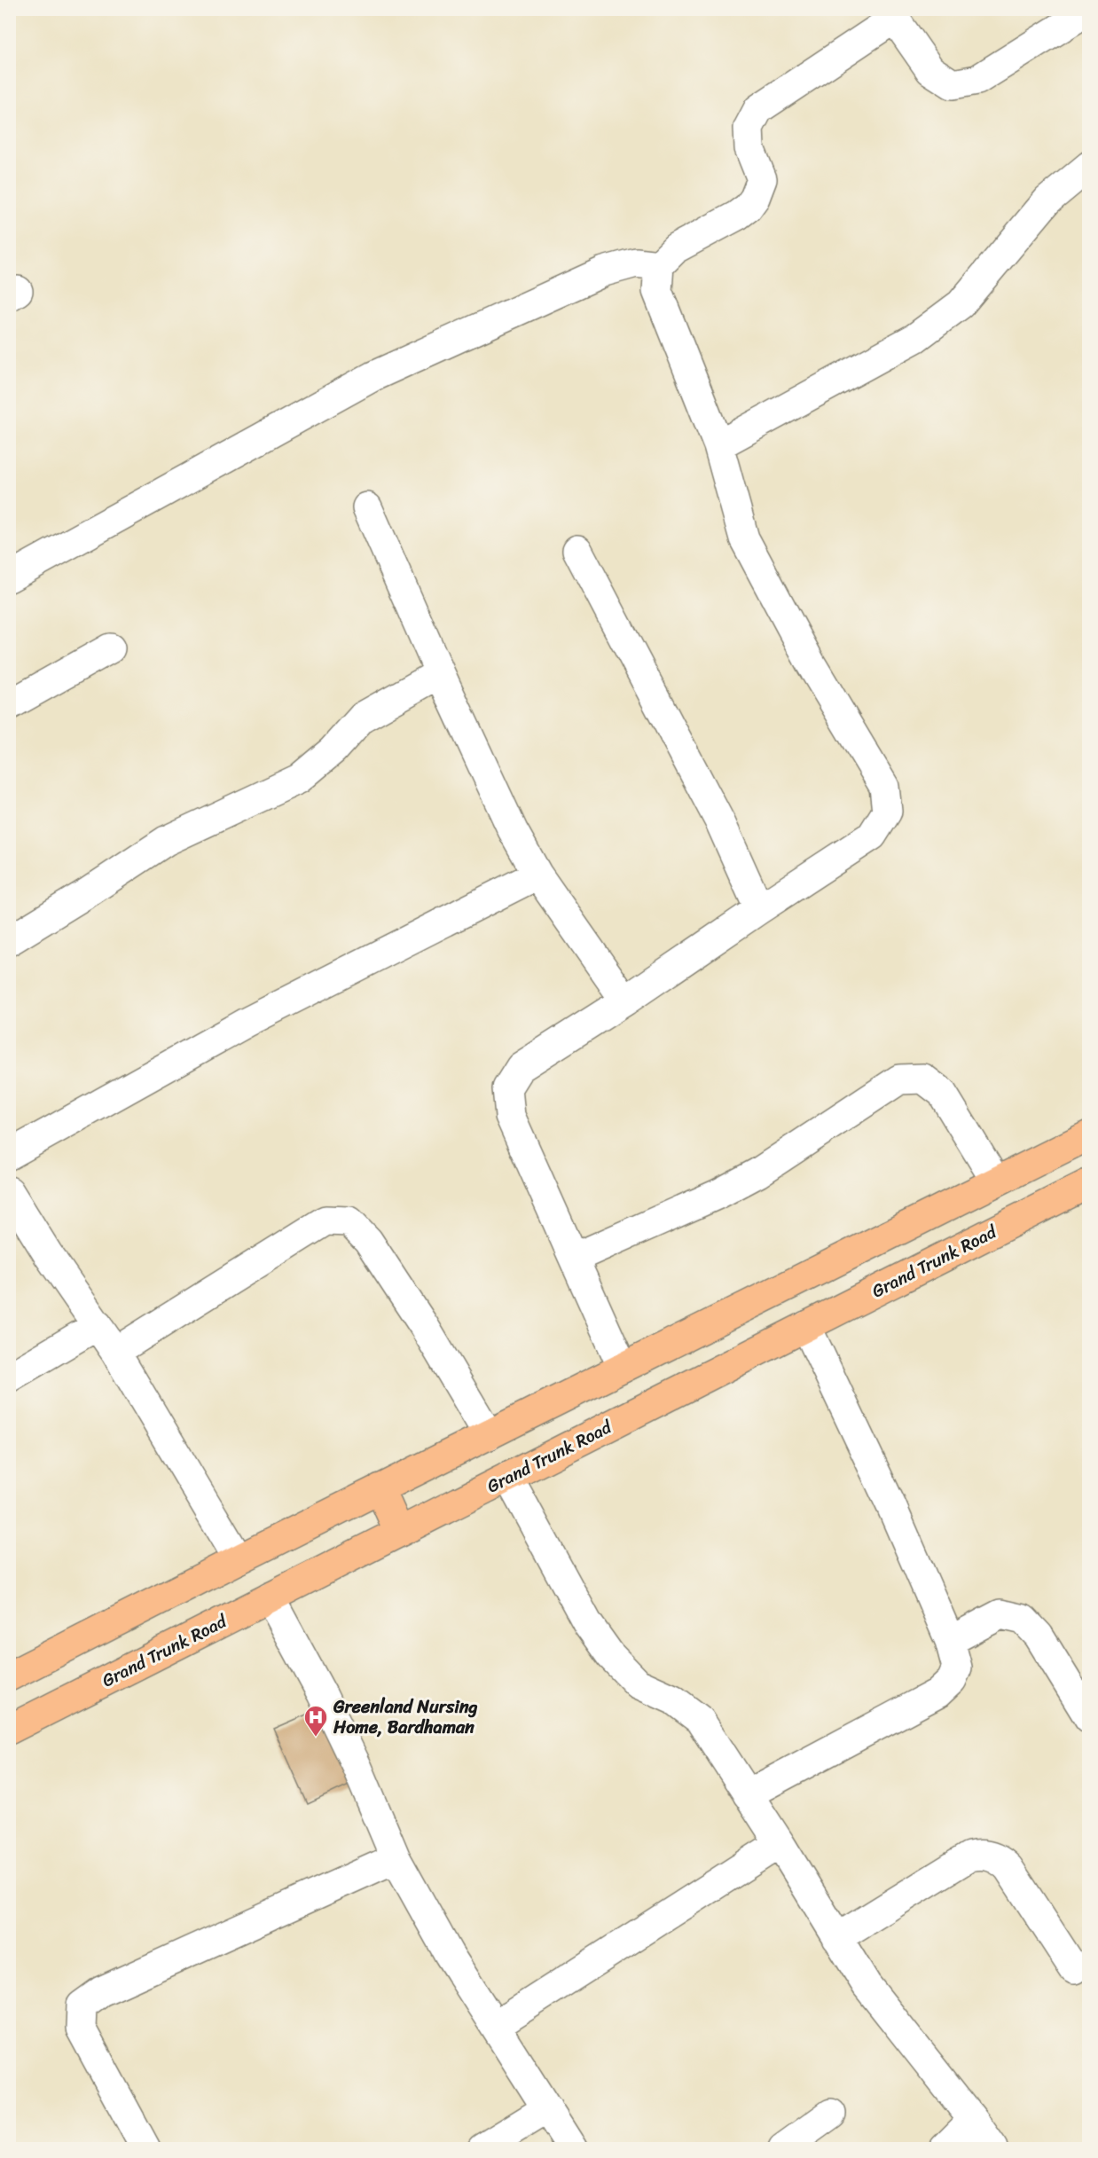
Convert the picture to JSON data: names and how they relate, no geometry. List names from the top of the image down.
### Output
{
  "streets": {
    "main road": ["Grand Trunk Road"]
  },
  "places": {
    "hospital": ["Greenland Nursing Home, Bardhaman"]
  }
}
